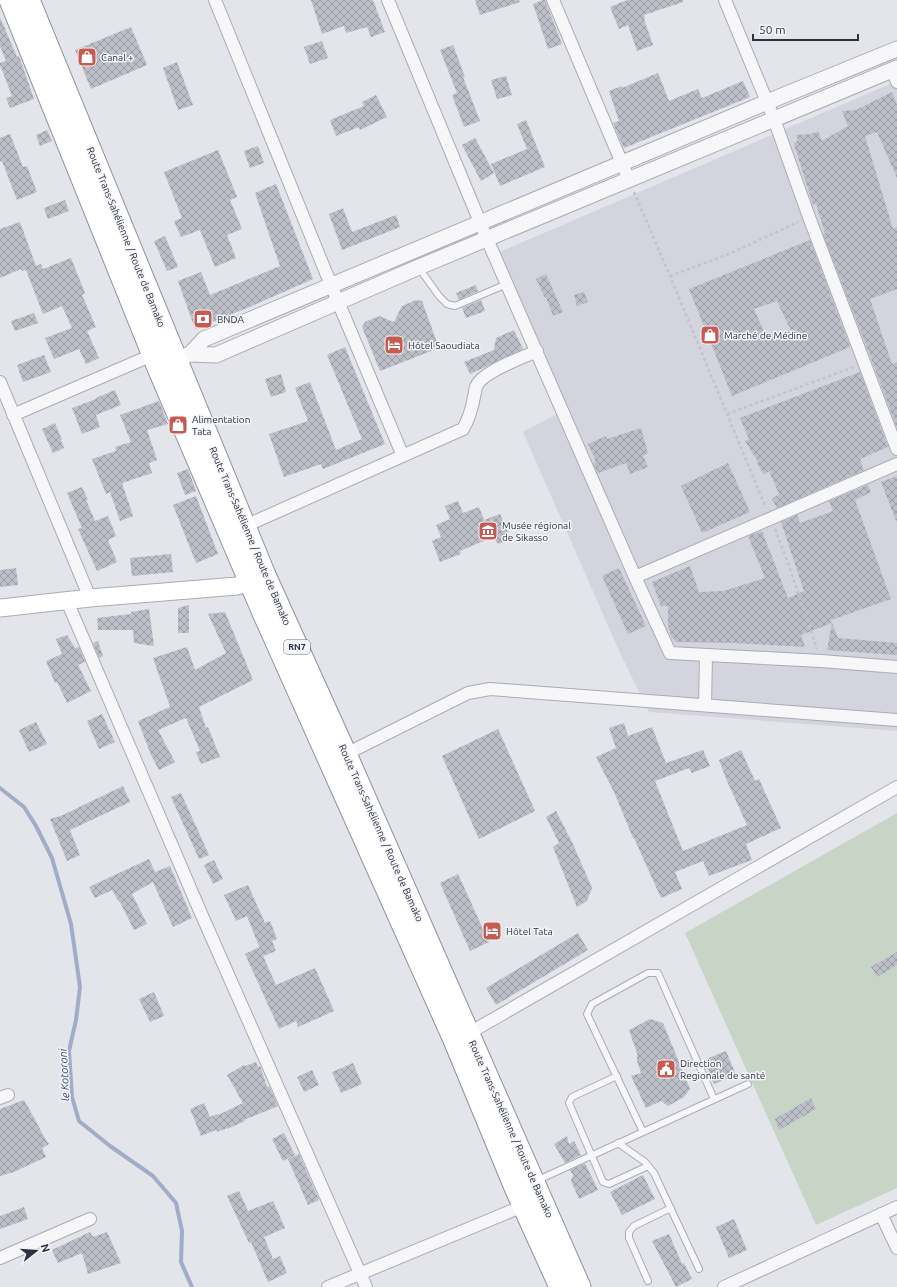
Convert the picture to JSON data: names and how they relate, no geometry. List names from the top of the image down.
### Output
{
  "streets": {
    "highway": ["Route Trans-Sahélienne / Route de Bamako", "RN7"]
  },
  "water": ["le Kotoroni"],
  "places": {
    "shop": ["Canal +", "Marché de Médine", "Alimentation Tata"],
    "bank": ["BNDA"],
    "hotel": ["Hôtel Saoudiata", "Hôtel Tata"],
    "museum": ["Musée régional de Sikasso"],
    "public building": ["Direction Regionale de santé"]
  },
  "scale_bar": "50 m",
  "north": "right"
}
